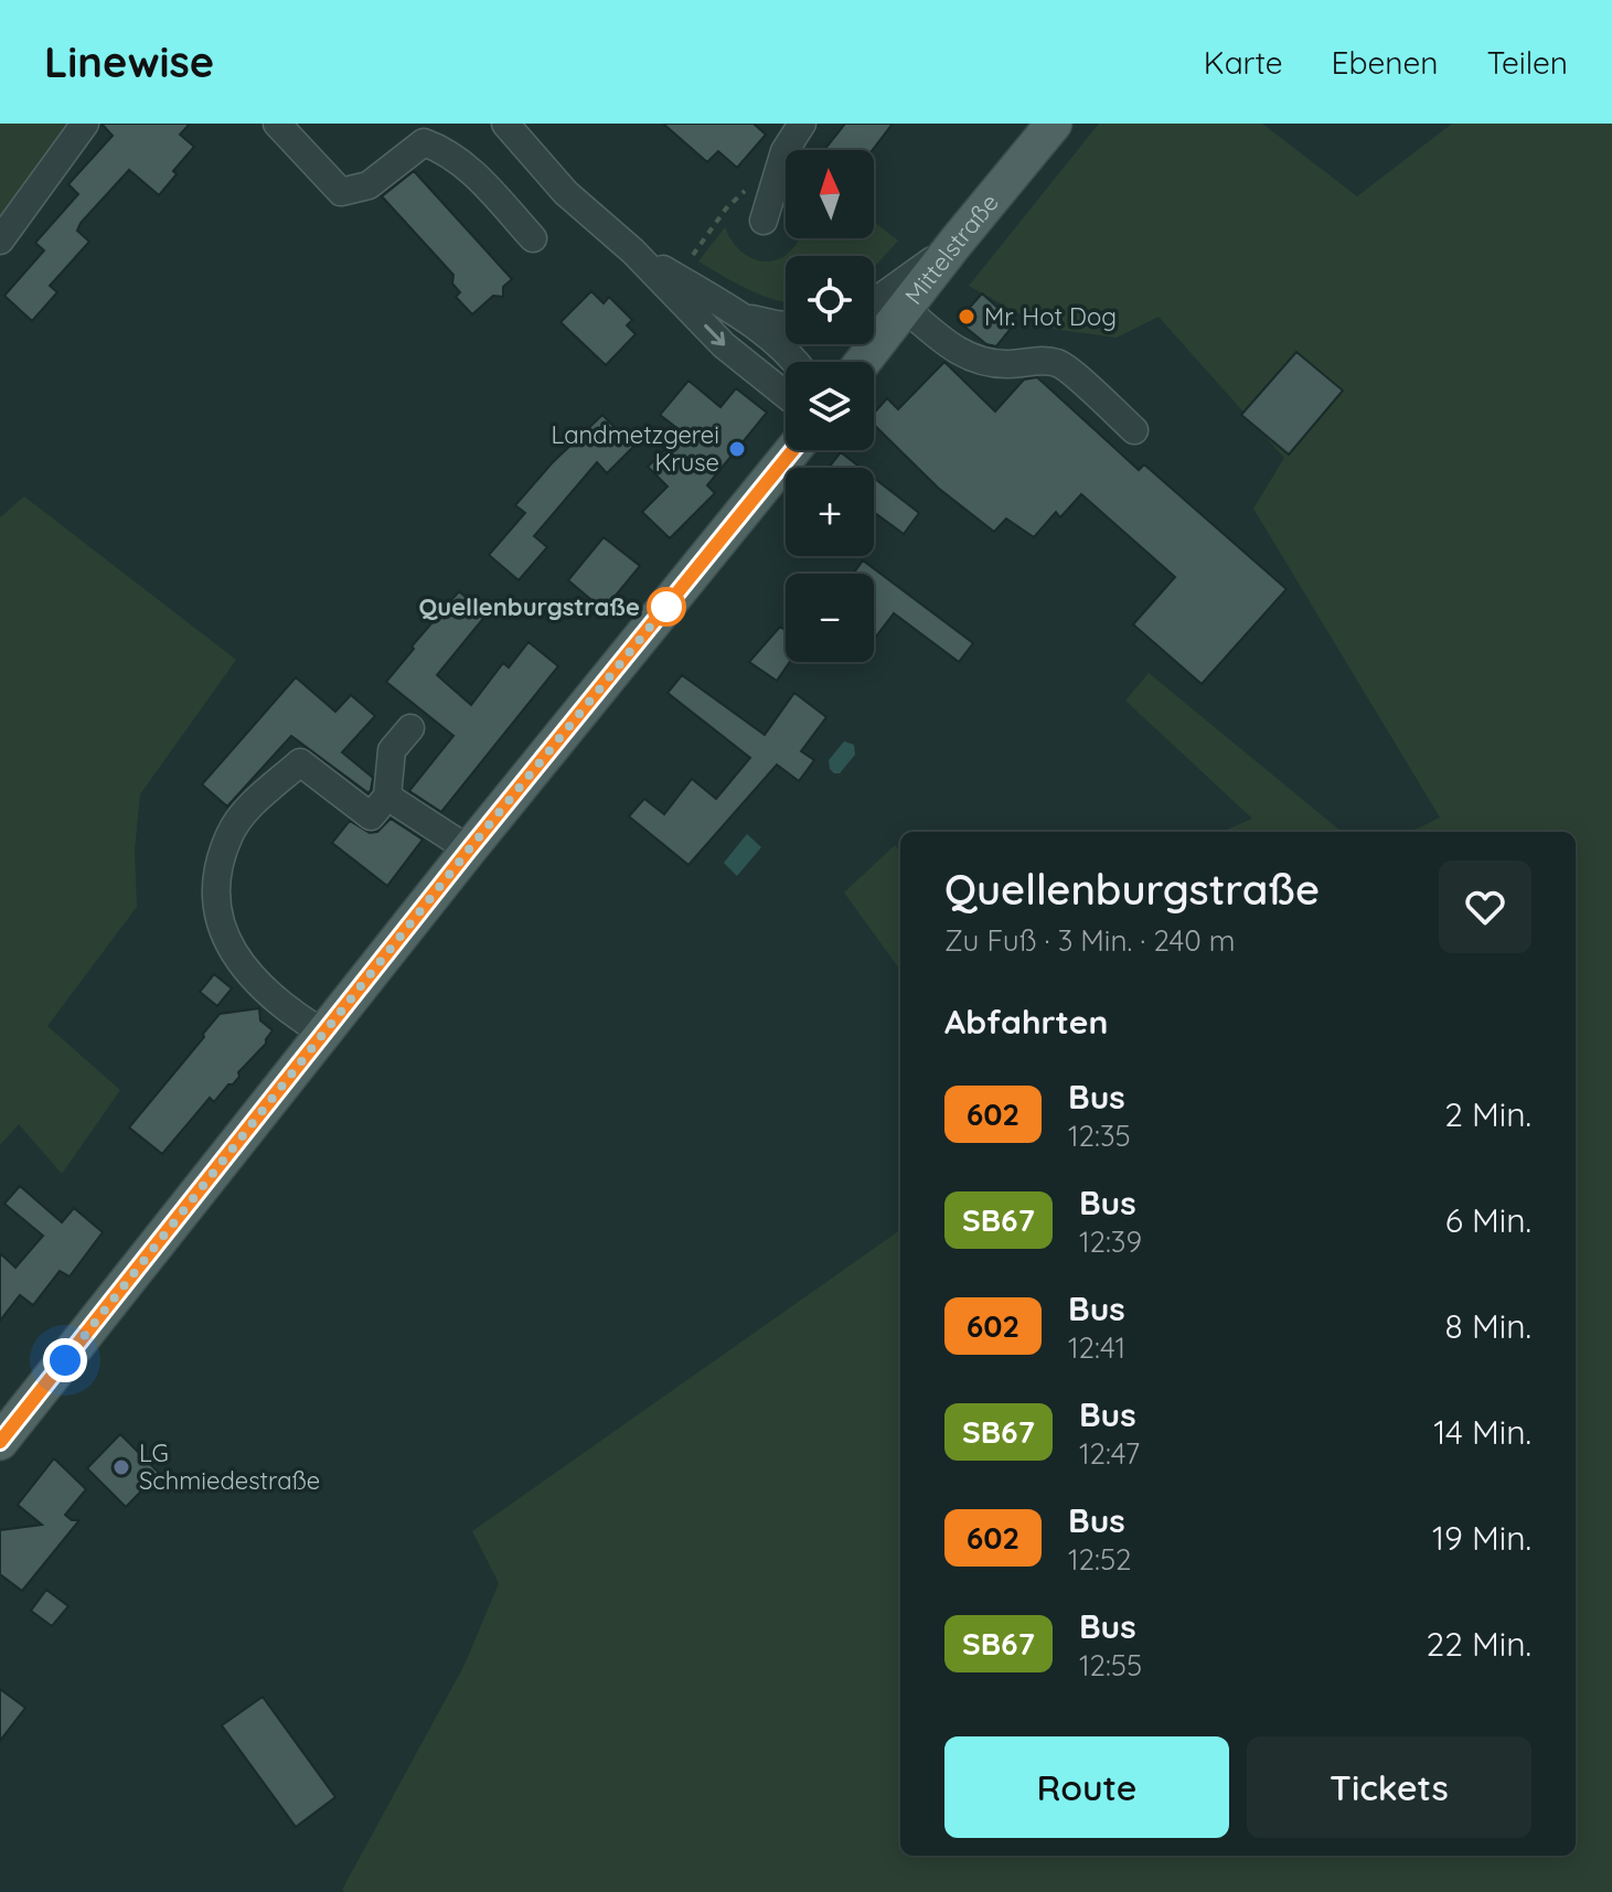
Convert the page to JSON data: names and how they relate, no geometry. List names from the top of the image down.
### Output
{
  "streets": {
    "main road": ["Mittelstraße"]
  },
  "places": [
    "Mr. Hot Dog",
    "Landmetzgerei Kruse",
    "Quellenburgstraße",
    "LG Schmiedestraße"
  ],
  "lines": ["bus line 602"],
  "north": "top",
  "page": {
    "header": "Linewise",
    "nav": ["Karte", "Ebenen", "Teilen"],
    "map_buttons": ["+", "−"],
    "heading": [
      ["Quellenburgstraße", "Zu Fuß · 3 Min. · 240 m"],
      "Abfahrten"
    ],
    "list": [
      {
        "mark": "602",
        "name": "Bus",
        "note": "12:35",
        "value": "2 Min."
      },
      {
        "mark": "SB67",
        "name": "Bus",
        "note": "12:39",
        "value": "6 Min."
      },
      {
        "mark": "602",
        "name": "Bus",
        "note": "12:41",
        "value": "8 Min."
      },
      {
        "mark": "SB67",
        "name": "Bus",
        "note": "12:47",
        "value": "14 Min."
      },
      {
        "mark": "602",
        "name": "Bus",
        "note": "12:52",
        "value": "19 Min."
      },
      {
        "mark": "SB67",
        "name": "Bus",
        "note": "12:55",
        "value": "22 Min."
      }
    ],
    "buttons": ["Route", "Tickets"]
  }
}
